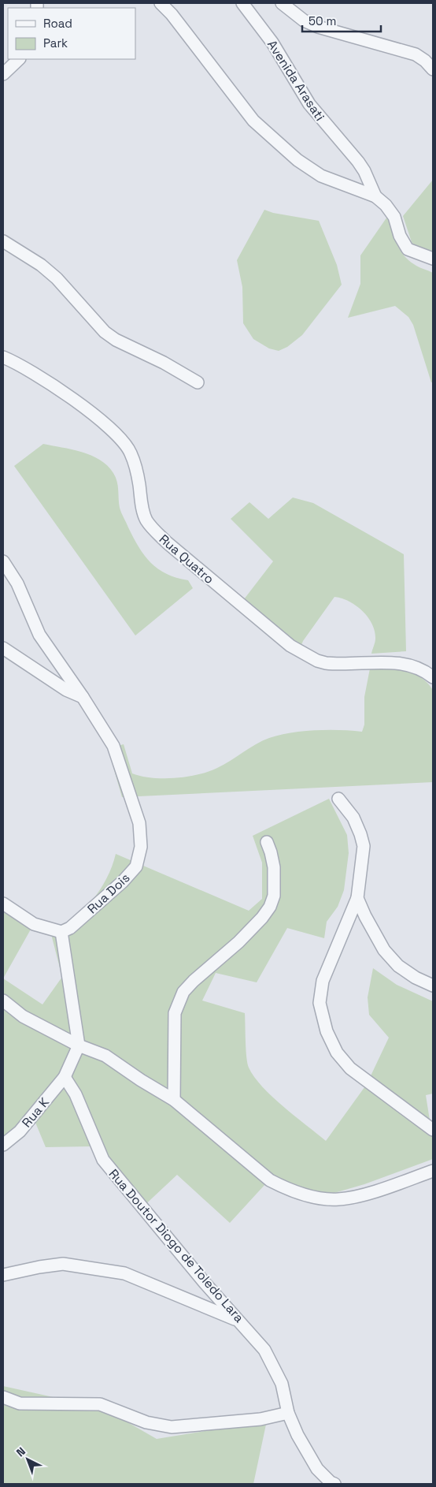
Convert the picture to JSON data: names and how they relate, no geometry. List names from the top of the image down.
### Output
{
  "streets": {
    "street": [
      "Avenida Arasati",
      "Rua Quatro",
      "Rua Dois",
      "Rua K",
      "Rua Doutor Diogo de Toledo Lara"
    ]
  },
  "crossings": [
    ["Rua K", "Rua Doutor Diogo de Toledo Lara"]
  ],
  "legend": ["Road", "Park"],
  "scale_bar": "50 m",
  "north": "top left"
}
